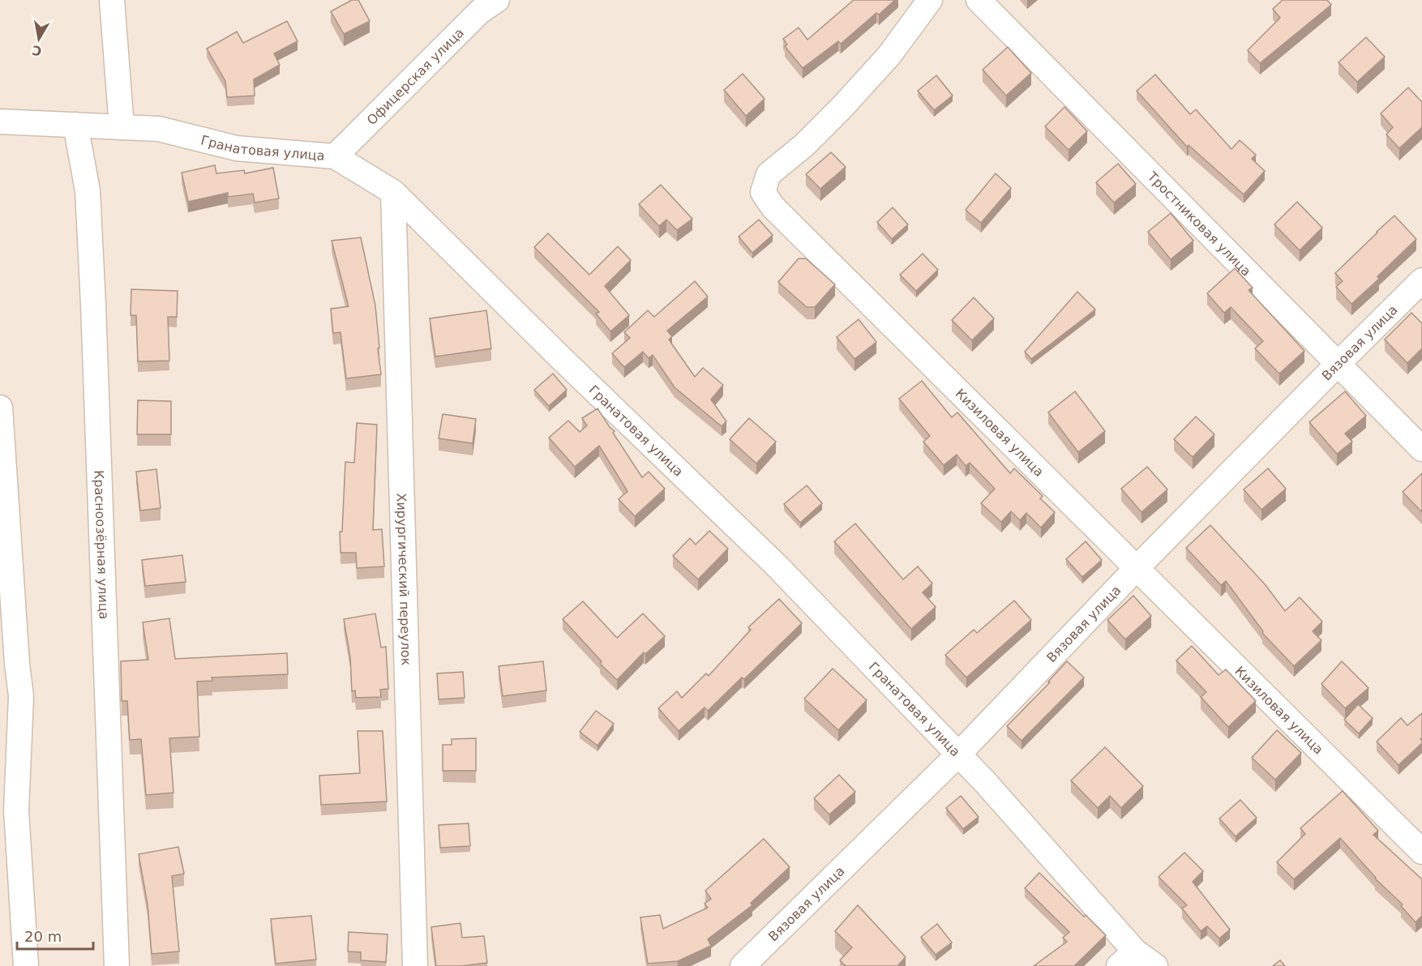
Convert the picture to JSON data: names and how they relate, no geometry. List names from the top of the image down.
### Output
{
  "streets": {
    "street": [
      "Офицерская улица",
      "Гранатовая улица",
      "Тростниковая улица",
      "Вязовая улица",
      "Кизиловая улица",
      "Красноозёрная улица",
      "Хирургический переулок"
    ]
  },
  "crossings": [
    ["Офицерская улица", "Гранатовая улица"],
    ["Гранатовая улица", "Вязовая улица"],
    ["Гранатовая улица", "Красноозёрная улица"],
    ["Гранатовая улица", "Хирургический переулок"],
    ["Тростниковая улица", "Вязовая улица"],
    ["Вязовая улица", "Кизиловая улица"]
  ],
  "scale_bar": "20 m",
  "north": "bottom"
}
